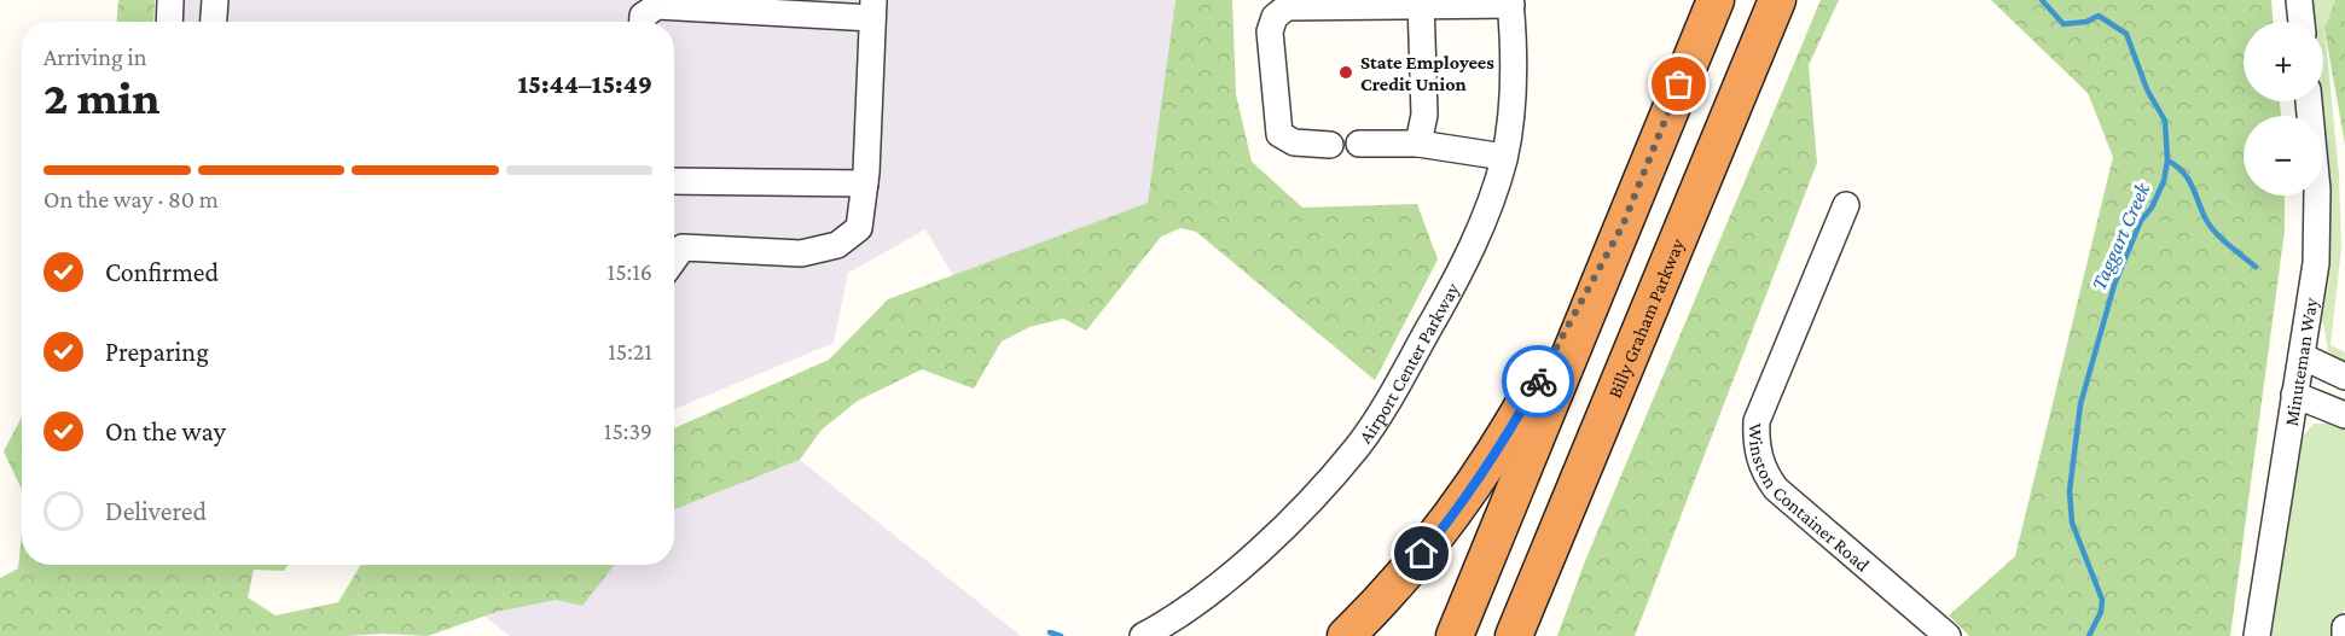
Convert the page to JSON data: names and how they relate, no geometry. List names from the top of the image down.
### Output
{
  "streets": {
    "highway": ["Billy Graham Parkway"],
    "street": ["Airport Center Parkway", "Minuteman Way", "Winston Container Road"]
  },
  "water": ["Taggart Creek"],
  "places": ["State Employees Credit Union"],
  "page": {
    "map_buttons": ["+", "−"],
    "heading": ["2 min", "Arriving in", "15:44–15:49"],
    "bar": "On the way · 80 m",
    "list": [
      ["Confirmed", "15:16"],
      ["Preparing", "15:21"],
      ["On the way", "15:39"],
      "Delivered"
    ]
  }
}
